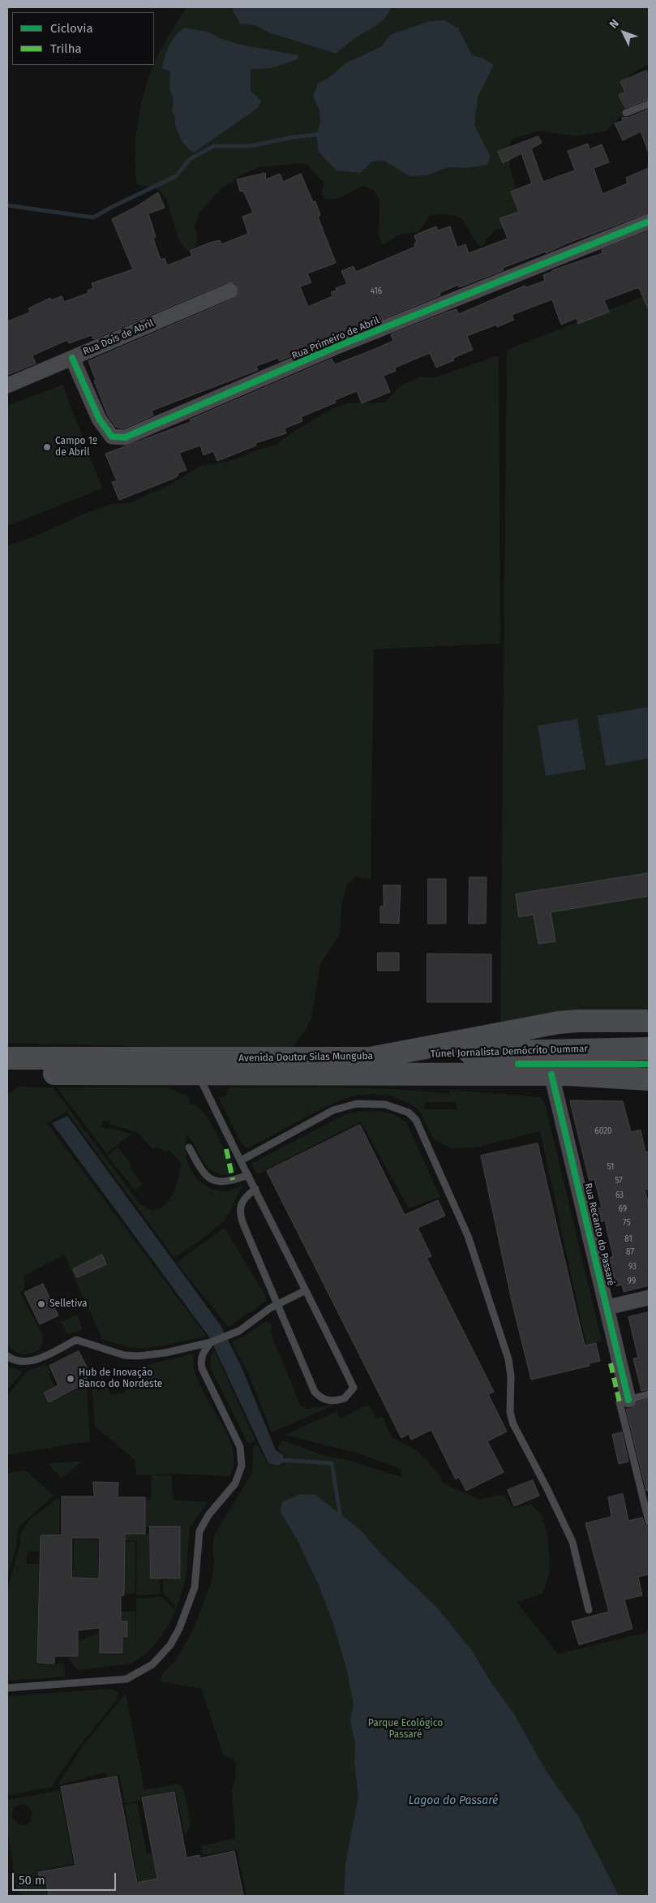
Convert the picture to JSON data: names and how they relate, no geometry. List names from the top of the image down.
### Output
{
  "streets": {
    "main road": ["Túnel Jornalista Demócrito Dummar", "Avenida Doutor Silas Munguba"],
    "street": ["Rua Dois de Abril", "Rua Primeiro de Abril", "Rua Recanto do Passaré"]
  },
  "crossings": [
    ["Rua Dois de Abril", "Rua Primeiro de Abril"],
    ["Túnel Jornalista Demócrito Dummar", "Avenida Doutor Silas Munguba"],
    ["Avenida Doutor Silas Munguba", "Rua Recanto do Passaré"]
  ],
  "water": ["Lagoa do Passaré"],
  "parks": ["Parque Ecológico Passaré"],
  "places": ["Campo 1º de Abril", "Selletiva", "Hub de Inovação Banco do Nordeste"],
  "house_numbers": [
    "416",
    "6020",
    "51",
    "57",
    "63",
    "69",
    "75",
    "81",
    "87",
    "93",
    "99"
  ],
  "legend": ["Ciclovia", "Trilha"],
  "scale_bar": "50 m",
  "north": "top left"
}
